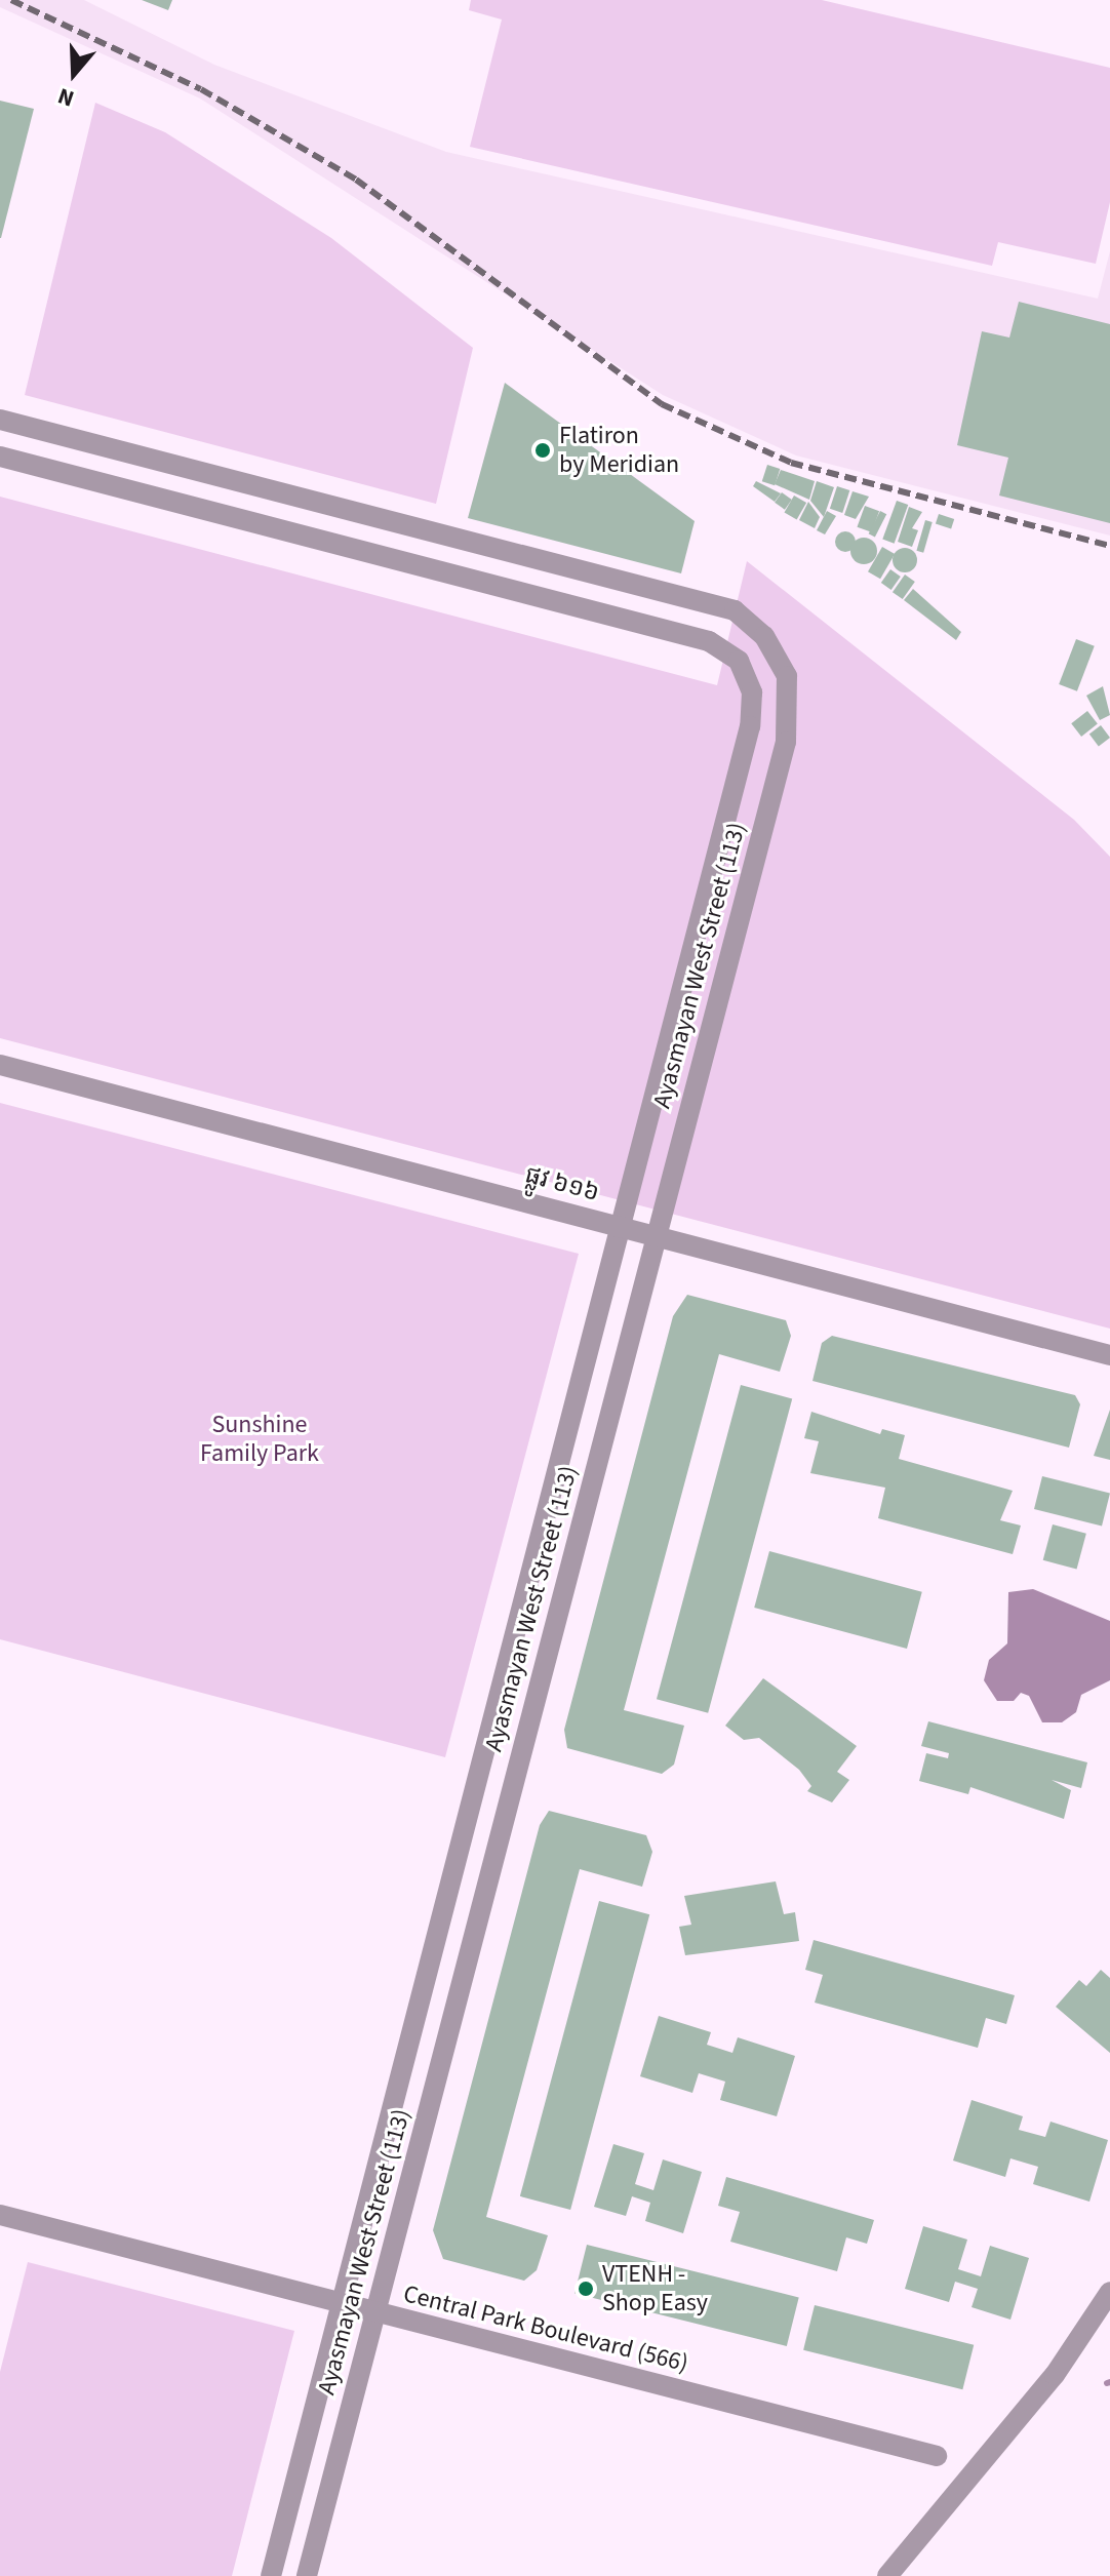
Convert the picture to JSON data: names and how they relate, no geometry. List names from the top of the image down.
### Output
{
  "streets": {
    "street": ["Ayasmayan West Street (113)", "ផ្លូវ ៦១៦", "Central Park Boulevard (566)"]
  },
  "crossings": [
    ["Ayasmayan West Street (113)", "ផ្លូវ ៦១៦"],
    ["Ayasmayan West Street (113)", "Central Park Boulevard (566)"]
  ],
  "parks": ["Sunshine Family Park"],
  "places": ["Flatiron by Meridian", "VTENH - Shop Easy"],
  "north": "bottom"
}
